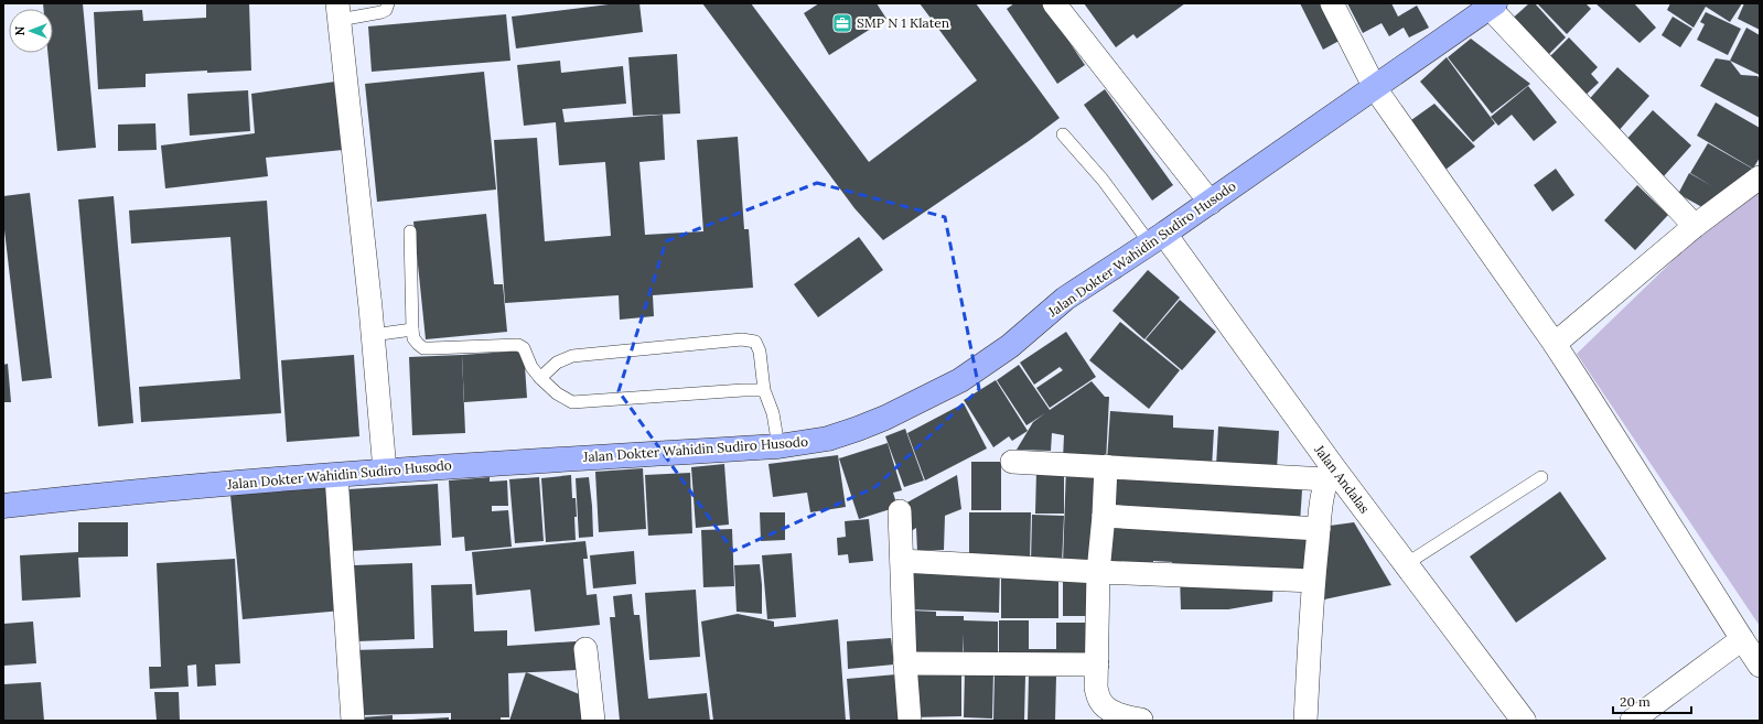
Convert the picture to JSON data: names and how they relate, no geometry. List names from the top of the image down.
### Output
{
  "streets": {
    "main road": ["Jalan Dokter Wahidin Sudiro Husodo"],
    "street": ["Jalan Andalas"]
  },
  "crossings": [
    ["Jalan Dokter Wahidin Sudiro Husodo", "Jalan Andalas"]
  ],
  "places": {
    "office": ["SMP N 1 Klaten"]
  },
  "scale_bar": "20 m",
  "north": "left"
}
